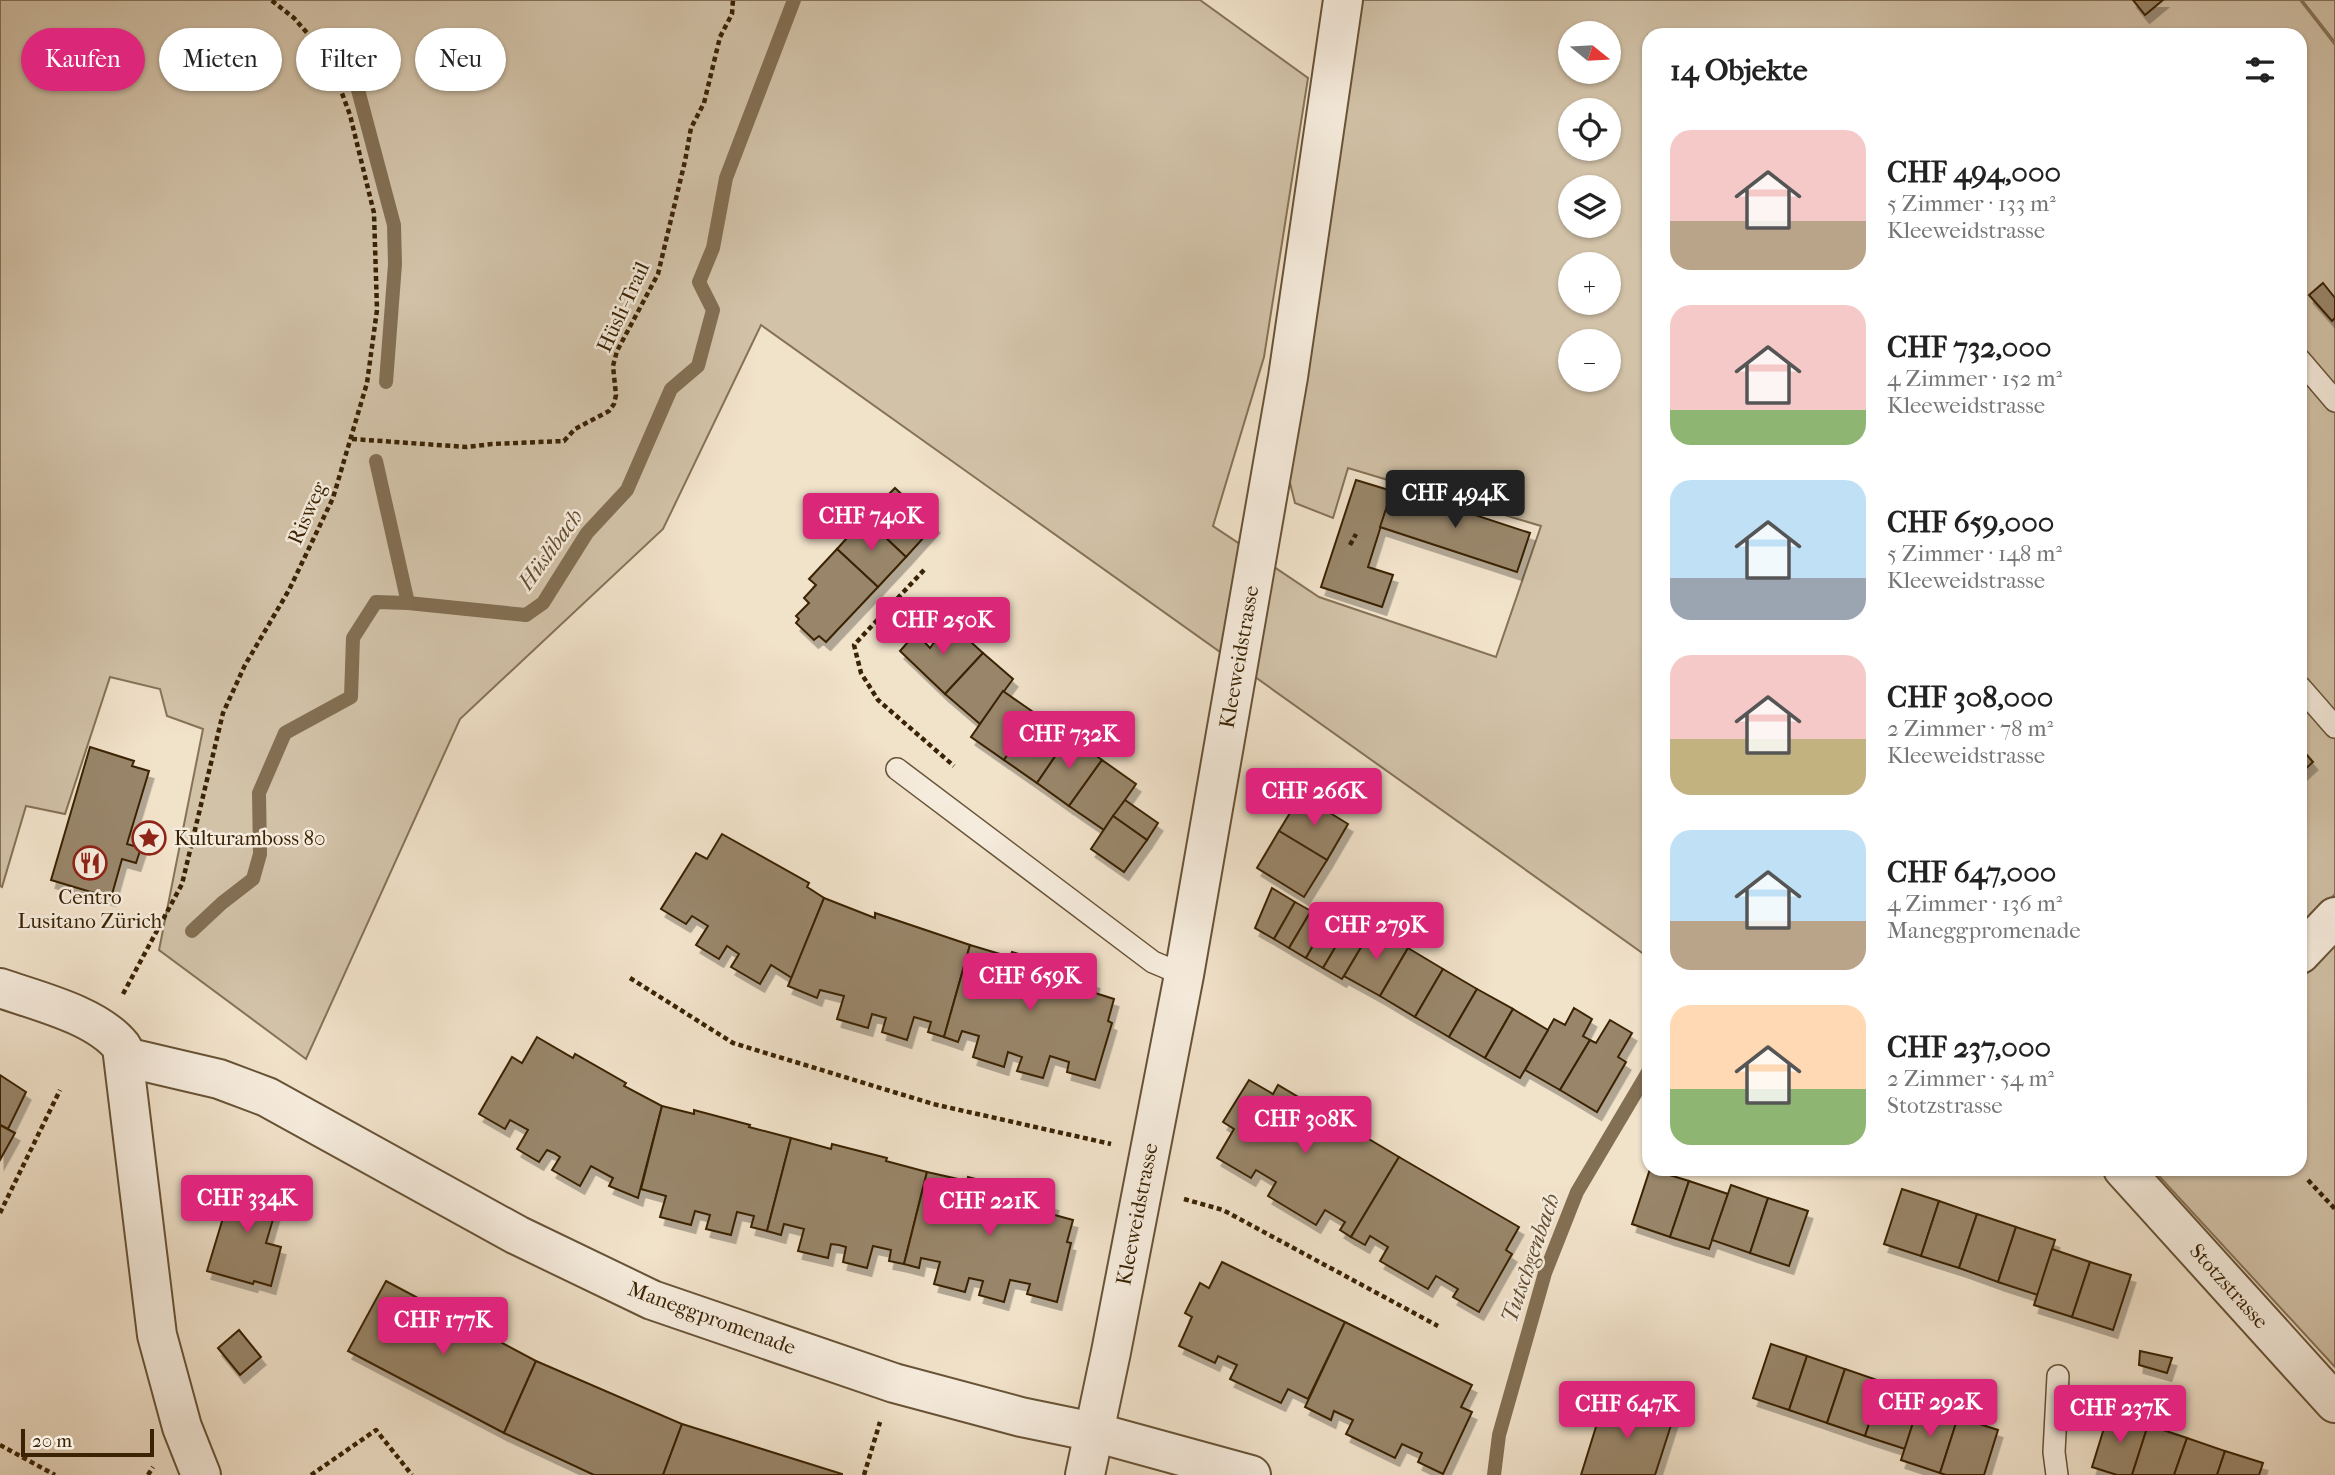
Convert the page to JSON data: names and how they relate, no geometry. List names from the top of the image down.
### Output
{
  "streets": {
    "street": ["Kleeweidstrasse", "Stotzstrasse", "Maneggpromenade"],
    "path": ["Hüsli-Trail", "Risweg"]
  },
  "crossings": [
    ["Hüsli-Trail", "Risweg"],
    ["Risweg", "Maneggpromenade"],
    ["Kleeweidstrasse", "Maneggpromenade"]
  ],
  "water": ["Hüslibach", "Tutschgenbach"],
  "places": {
    "place": ["Kulturamboss 80"],
    "restaurant": ["Centro Lusitano Zürich"]
  },
  "scale_bar": "20 m",
  "north": "right",
  "page": {
    "map_buttons": ["+", "−"],
    "chip": [
      "Kaufen",
      "Mieten",
      "Filter",
      "Neu"
    ],
    "heading": "14 Objekte",
    "list": [
      {
        "name": "CHF 494,000",
        "note": "5 Zimmer · 133 m² · Kleeweidstrasse"
      },
      {
        "name": "CHF 732,000",
        "note": "4 Zimmer · 152 m² · Kleeweidstrasse"
      },
      {
        "name": "CHF 659,000",
        "note": "5 Zimmer · 148 m² · Kleeweidstrasse"
      },
      {
        "name": "CHF 308,000",
        "note": "2 Zimmer · 78 m² · Kleeweidstrasse"
      },
      {
        "name": "CHF 647,000",
        "note": "4 Zimmer · 136 m² · Maneggpromenade"
      },
      {
        "name": "CHF 237,000",
        "note": "2 Zimmer · 54 m² · Stotzstrasse"
      }
    ],
    "price": [
      "CHF 494K",
      "CHF 740K",
      "CHF 250K",
      "CHF 732K",
      "CHF 266K",
      "CHF 279K",
      "CHF 659K",
      "CHF 308K",
      "CHF 334K",
      "CHF 221K",
      "CHF 177K",
      "CHF 292K",
      "CHF 647K",
      "CHF 237K"
    ],
    "scale": "20 m"
  }
}
